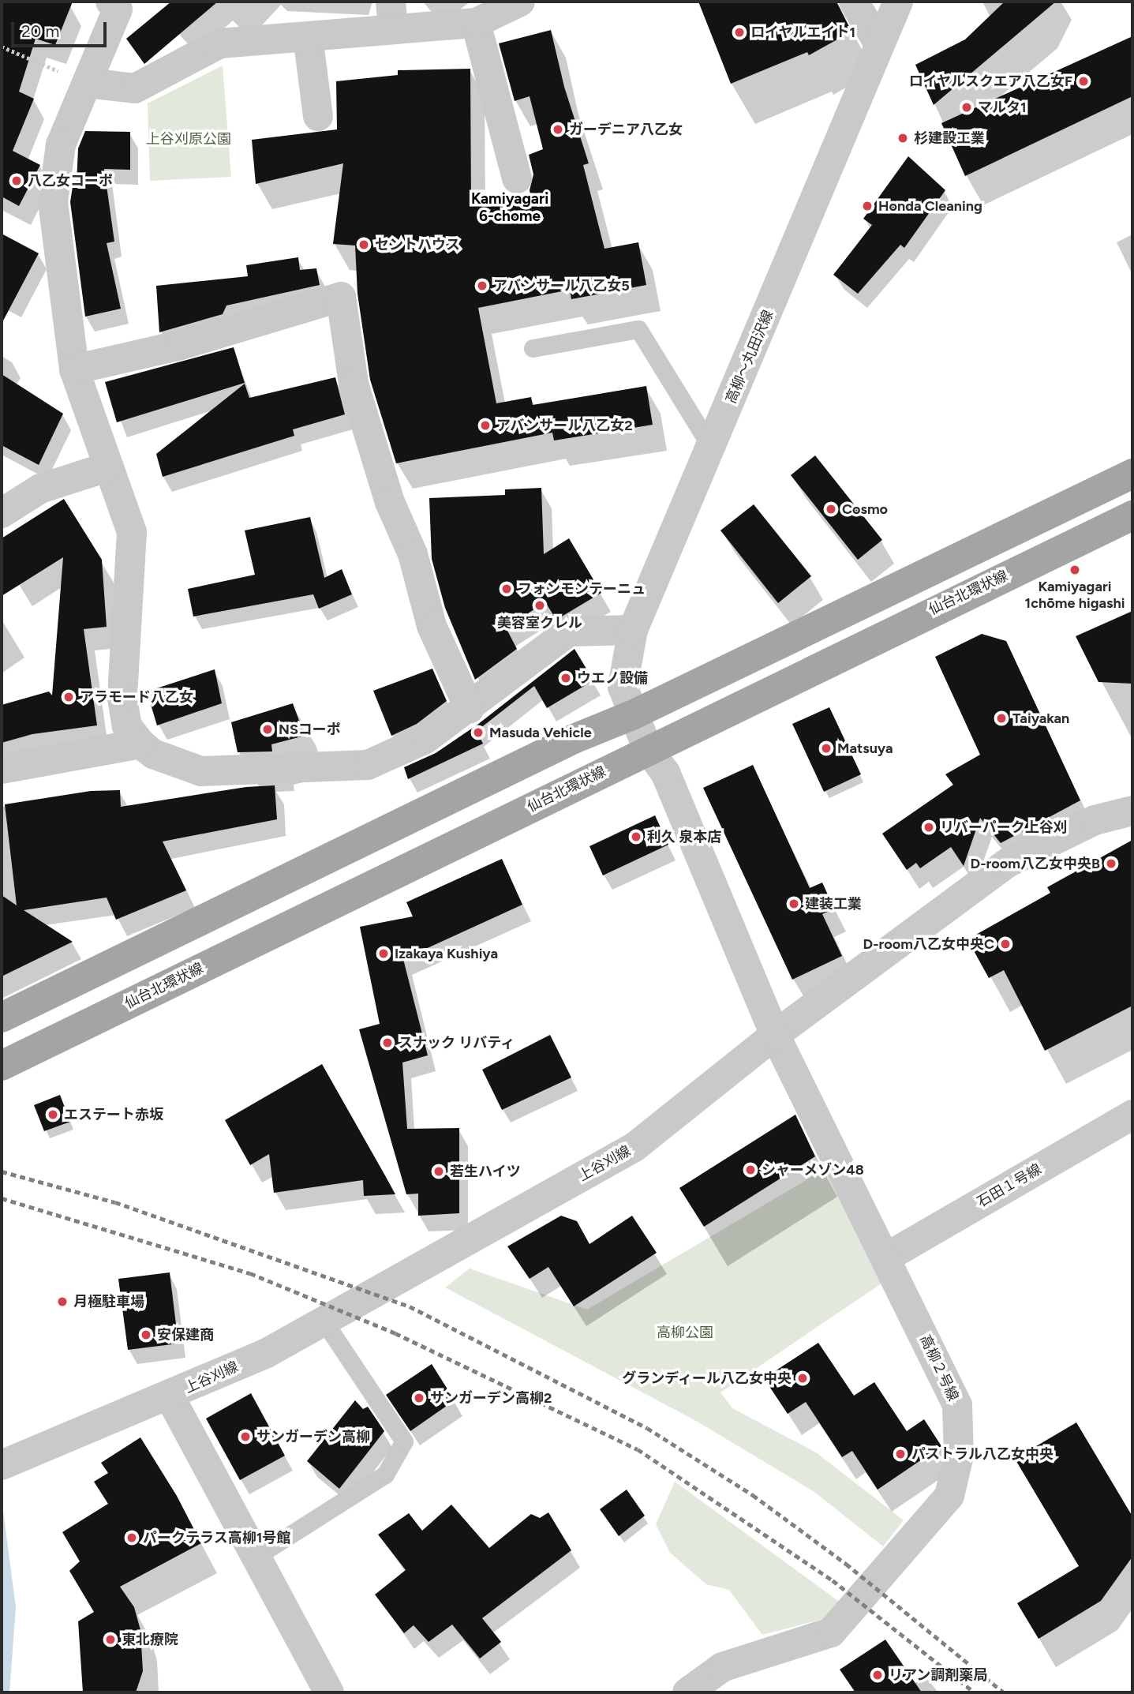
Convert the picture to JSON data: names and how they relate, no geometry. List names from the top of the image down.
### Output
{
  "streets": {
    "main road": ["仙台北環状線"],
    "street": [
      "高柳～丸田沢線",
      "上谷刈線",
      "石田１号線",
      "高柳２号線"
    ]
  },
  "crossings": [
    ["高柳～丸田沢線", "仙台北環状線"],
    ["高柳～丸田沢線", "高柳２号線"],
    ["仙台北環状線", "高柳２号線"],
    ["上谷刈線", "高柳２号線"],
    ["石田１号線", "高柳２号線"]
  ],
  "districts": ["Kamiyagari 6-chome"],
  "parks": ["上谷刈原公園", "高柳公園"],
  "places": [
    "ロイヤルエイト1",
    "ロイヤルスクエア八乙女F",
    "マルタ1",
    "ガーデニア八乙女",
    "杉建設工業",
    "八乙女コーポ",
    "Honda Cleaning",
    "セントハウス",
    "アバンサール八乙女5",
    "アバンサール八乙女2",
    "Cosmo",
    "Kamiyagari 1chōme higashi",
    "フォンモンテーニュ",
    "美容室クレル",
    "ウエノ設備",
    "アラモード八乙女",
    "Taiyakan",
    "NSコーポ",
    "Masuda Vehicle",
    "Matsuya",
    "リバーパーク上谷刈",
    "利久 泉本店",
    "D-room八乙女中央B",
    "建装工業",
    "D-room八乙女中央C",
    "Izakaya Kushiya",
    "スナック リバティ",
    "エステート赤坂",
    "シャーメゾン48",
    "若生ハイツ",
    "月極駐車場",
    "安保建商",
    "グランディール八乙女中央",
    "サンガーデン高柳2",
    "サンガーデン高柳",
    "パストラル八乙女中央",
    "パークテラス高柳1号館",
    "東北療院",
    "リアン調剤薬局"
  ],
  "scale_bar": "20 m"
}
